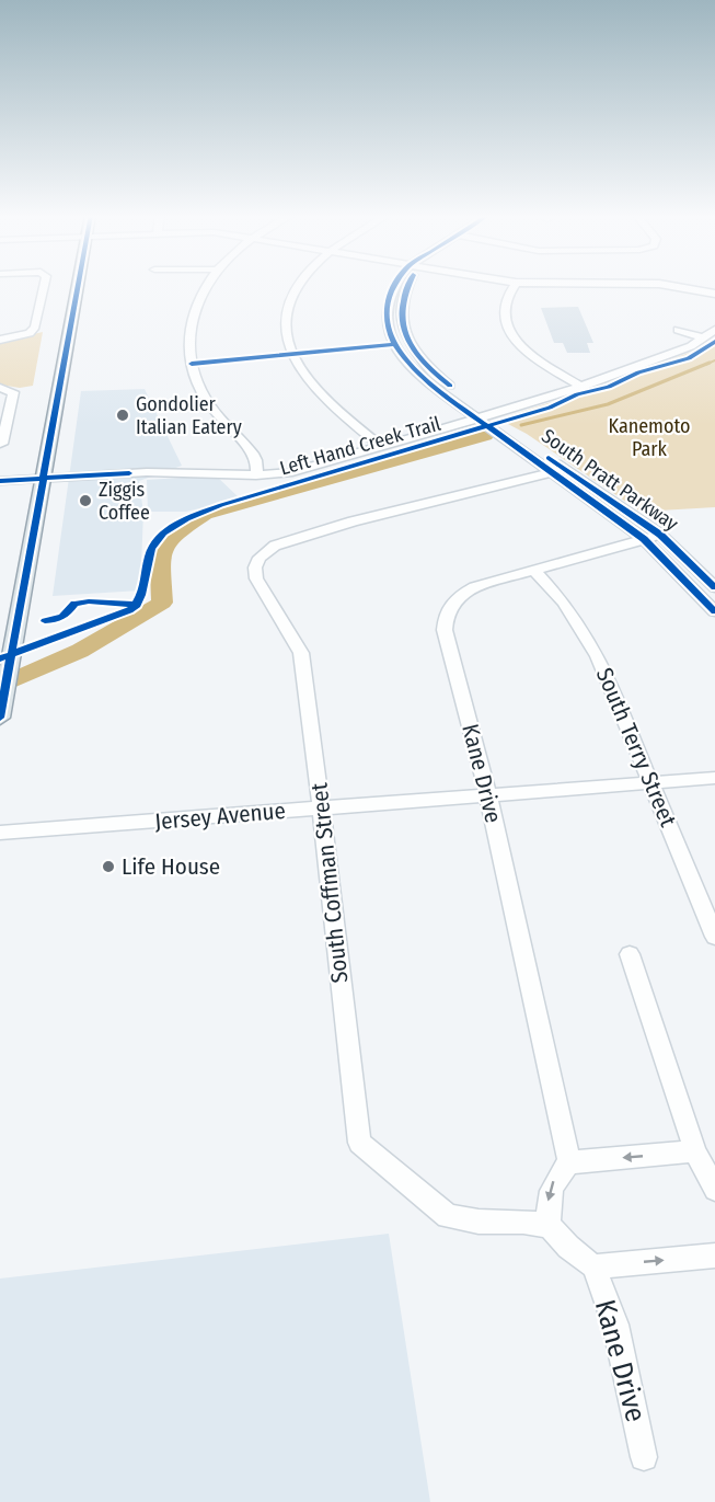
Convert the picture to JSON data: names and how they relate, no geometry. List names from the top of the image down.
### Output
{
  "streets": {
    "street": [
      "South Pratt Parkway",
      "South Terry Street",
      "Kane Drive",
      "Jersey Avenue",
      "South Coffman Street"
    ],
    "cycle path": ["Left Hand Creek Trail"]
  },
  "crossings": [
    ["South Pratt Parkway", "Kane Drive"],
    ["South Pratt Parkway", "South Coffman Street"],
    ["South Terry Street", "Kane Drive"],
    ["South Terry Street", "Jersey Avenue"],
    ["Kane Drive", "Jersey Avenue"],
    ["Jersey Avenue", "South Coffman Street"]
  ],
  "parks": ["Kanemoto Park"],
  "places": ["Gondolier Italian Eatery", "Ziggis Coffee", "Life House"]
}
